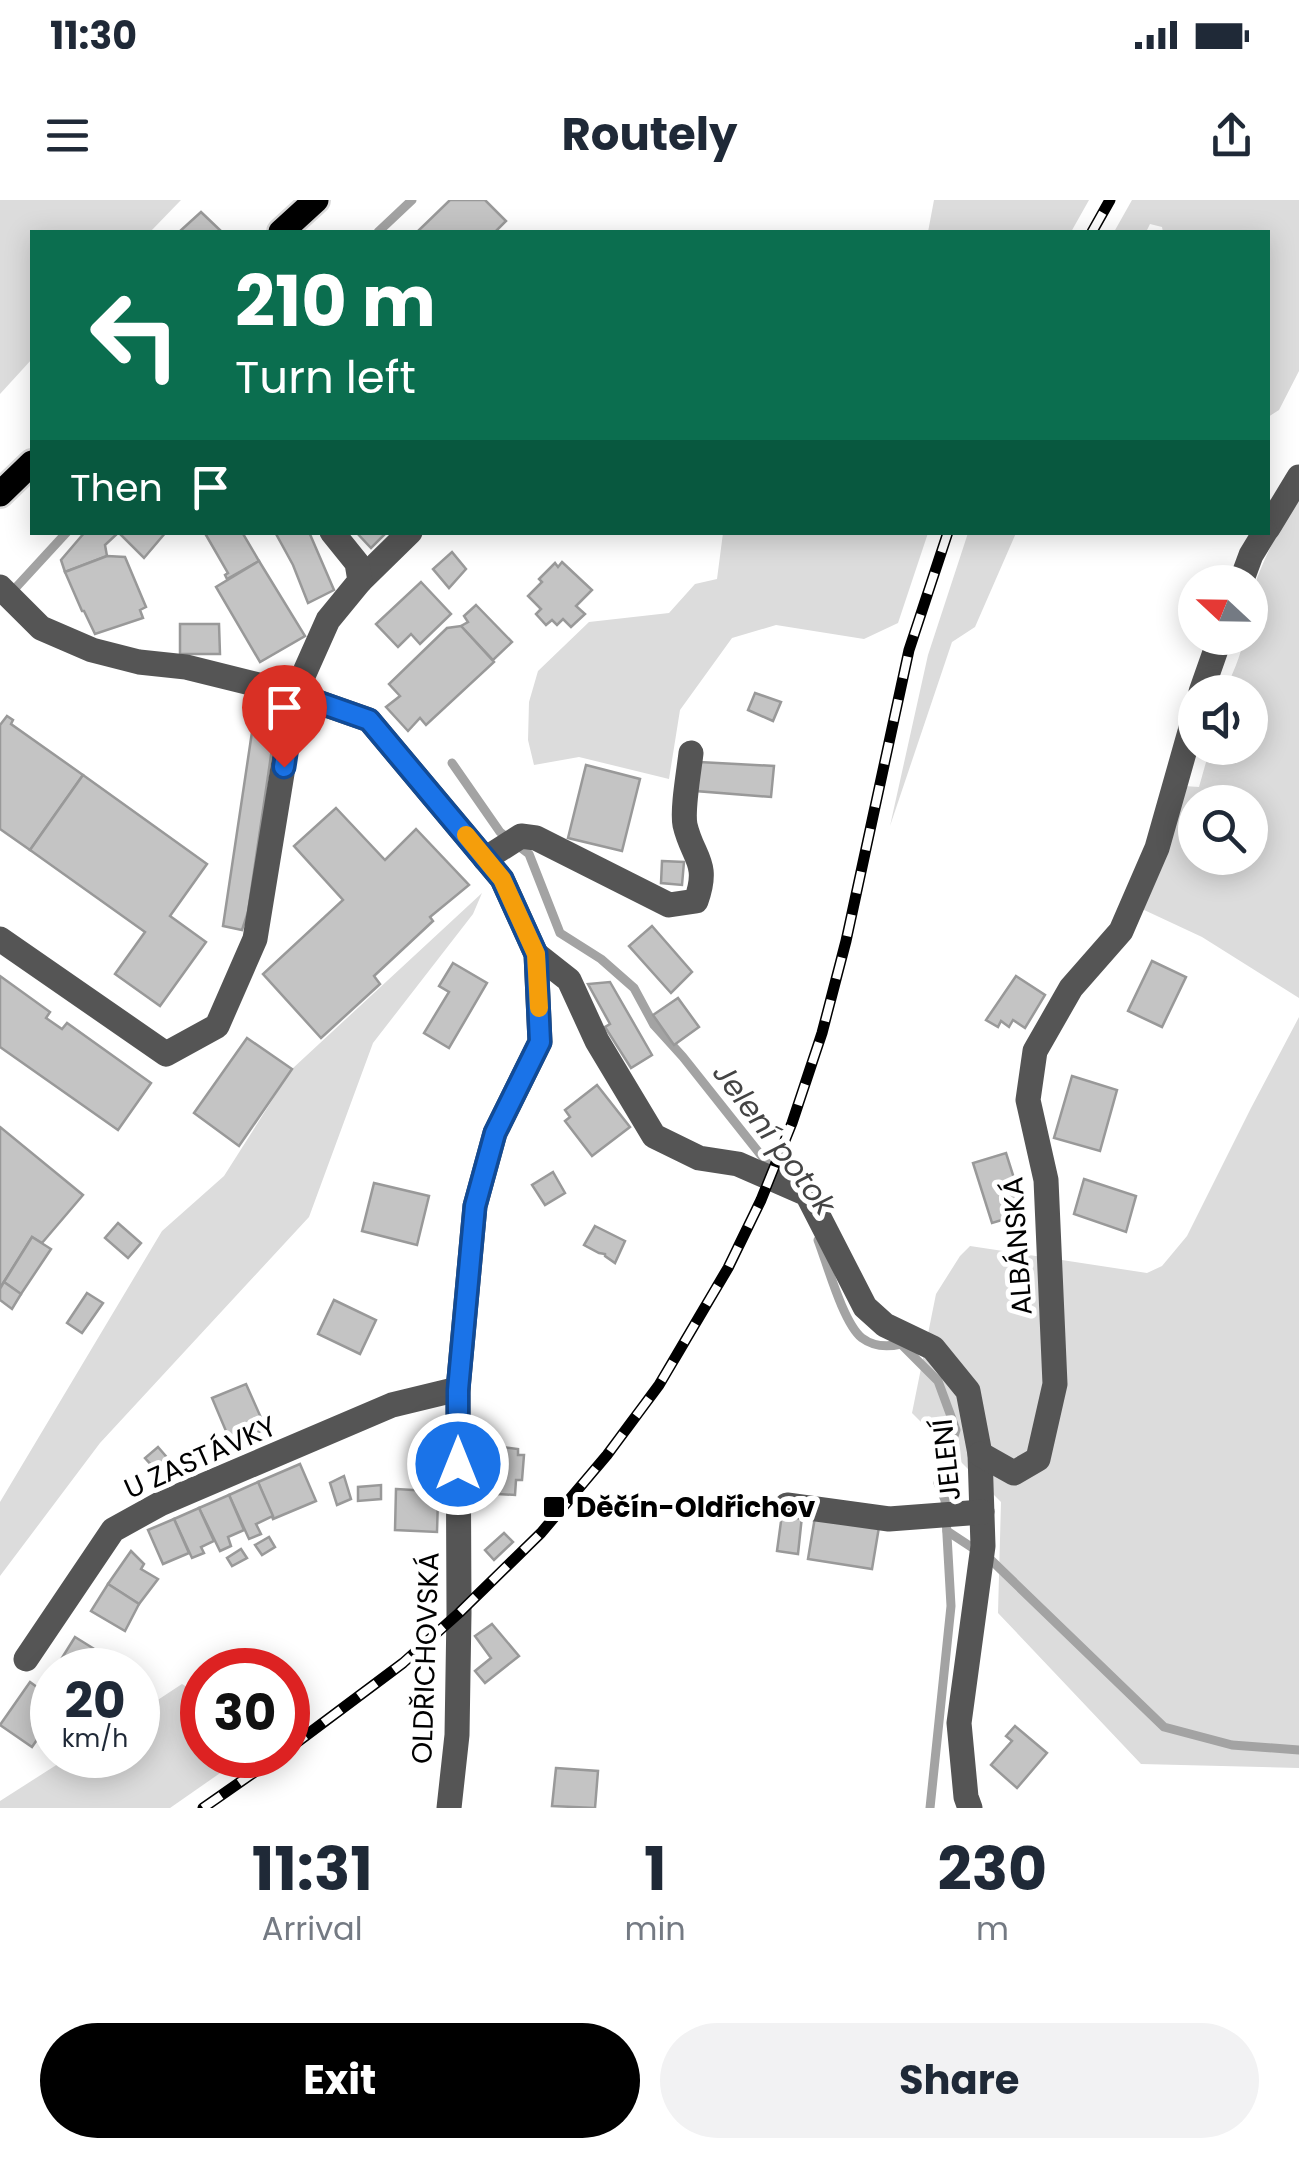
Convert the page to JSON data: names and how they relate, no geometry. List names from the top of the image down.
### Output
{
  "streets": {
    "street": [
      "ALBÁNSKÁ",
      "U ZASTÁVKY",
      "JELENÍ",
      "OLDŘICHOVSKÁ"
    ]
  },
  "crossings": [
    ["ALBÁNSKÁ", "JELENÍ"],
    ["U ZASTÁVKY", "OLDŘICHOVSKÁ"],
    ["JELENÍ", "OLDŘICHOVSKÁ"]
  ],
  "water": ["Jelení potok"],
  "places": {
    "transit": ["Děčín-Oldřichov"]
  },
  "north": "left",
  "page": {
    "status": "11:30",
    "header": "Routely",
    "turn": ["210 m", "Turn left"],
    "then": "Then",
    "speed": "20 km/h",
    "limit": "30",
    "eta": [
      "11:31",
      "Arrival",
      "1",
      "min",
      "230",
      "m"
    ],
    "buttons": ["Exit", "Share"]
  }
}
